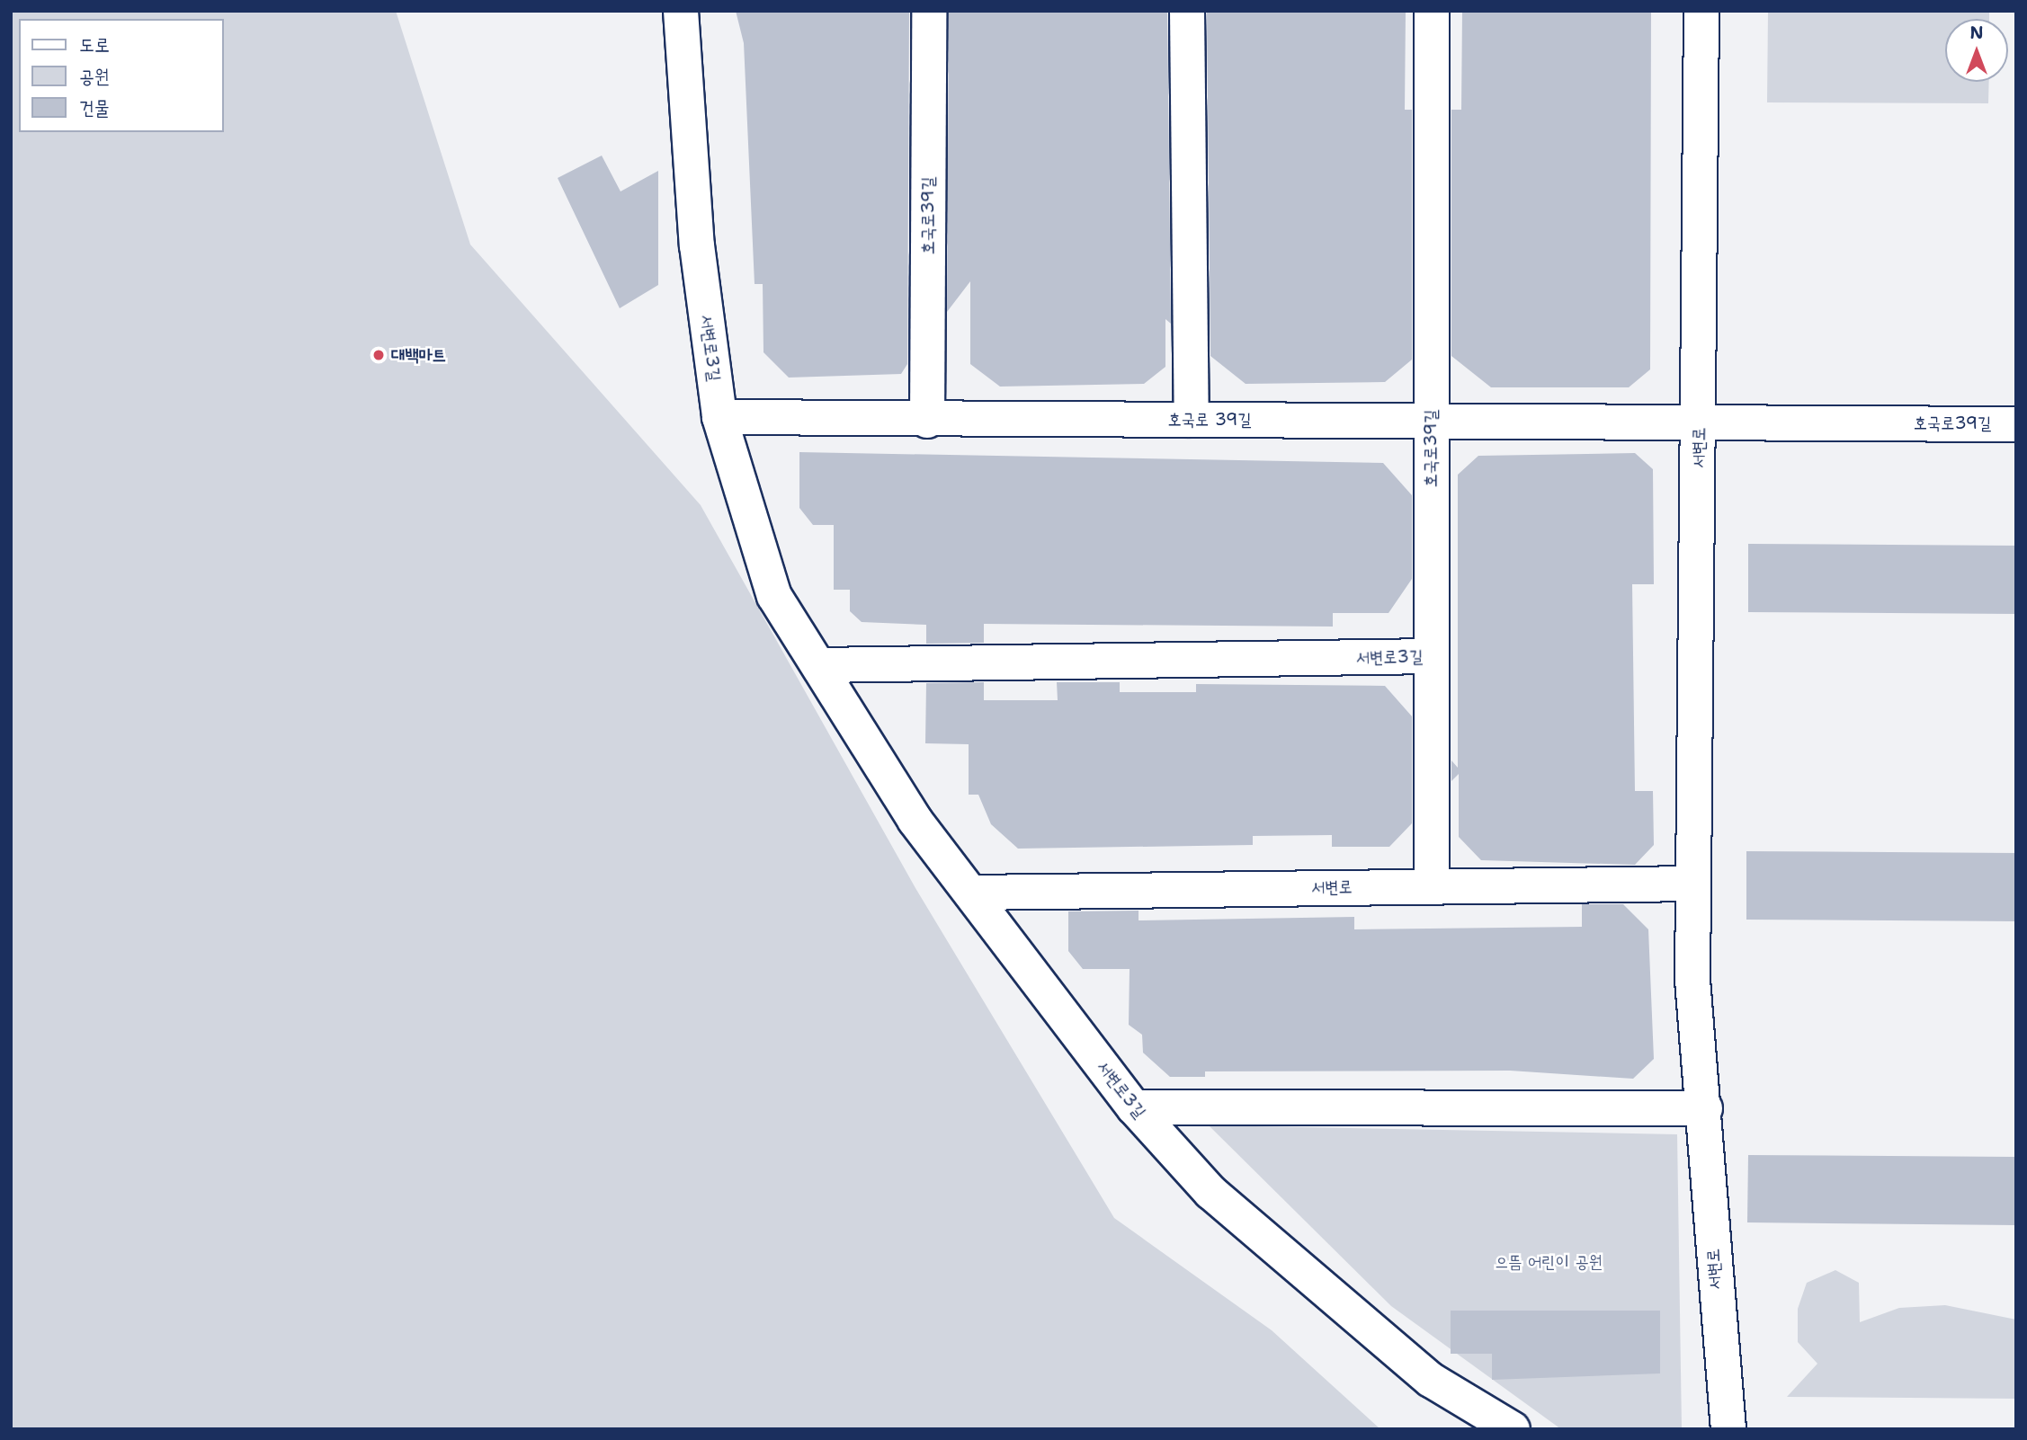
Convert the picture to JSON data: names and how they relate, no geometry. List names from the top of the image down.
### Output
{
  "streets": {
    "street": [
      "호국로39길",
      "서변로3길",
      "호국로 39길",
      "서변로"
    ]
  },
  "crossings": [
    ["호국로39길", "서변로3길"],
    ["호국로39길", "호국로 39길"],
    ["호국로39길", "서변로"],
    ["서변로3길", "호국로 39길"],
    ["서변로3길", "서변로"],
    ["호국로 39길", "서변로"]
  ],
  "parks": ["으뜸 어린이 공원"],
  "places": ["대백마트"],
  "legend": ["도로", "공원", "건물"],
  "north": "top"
}
